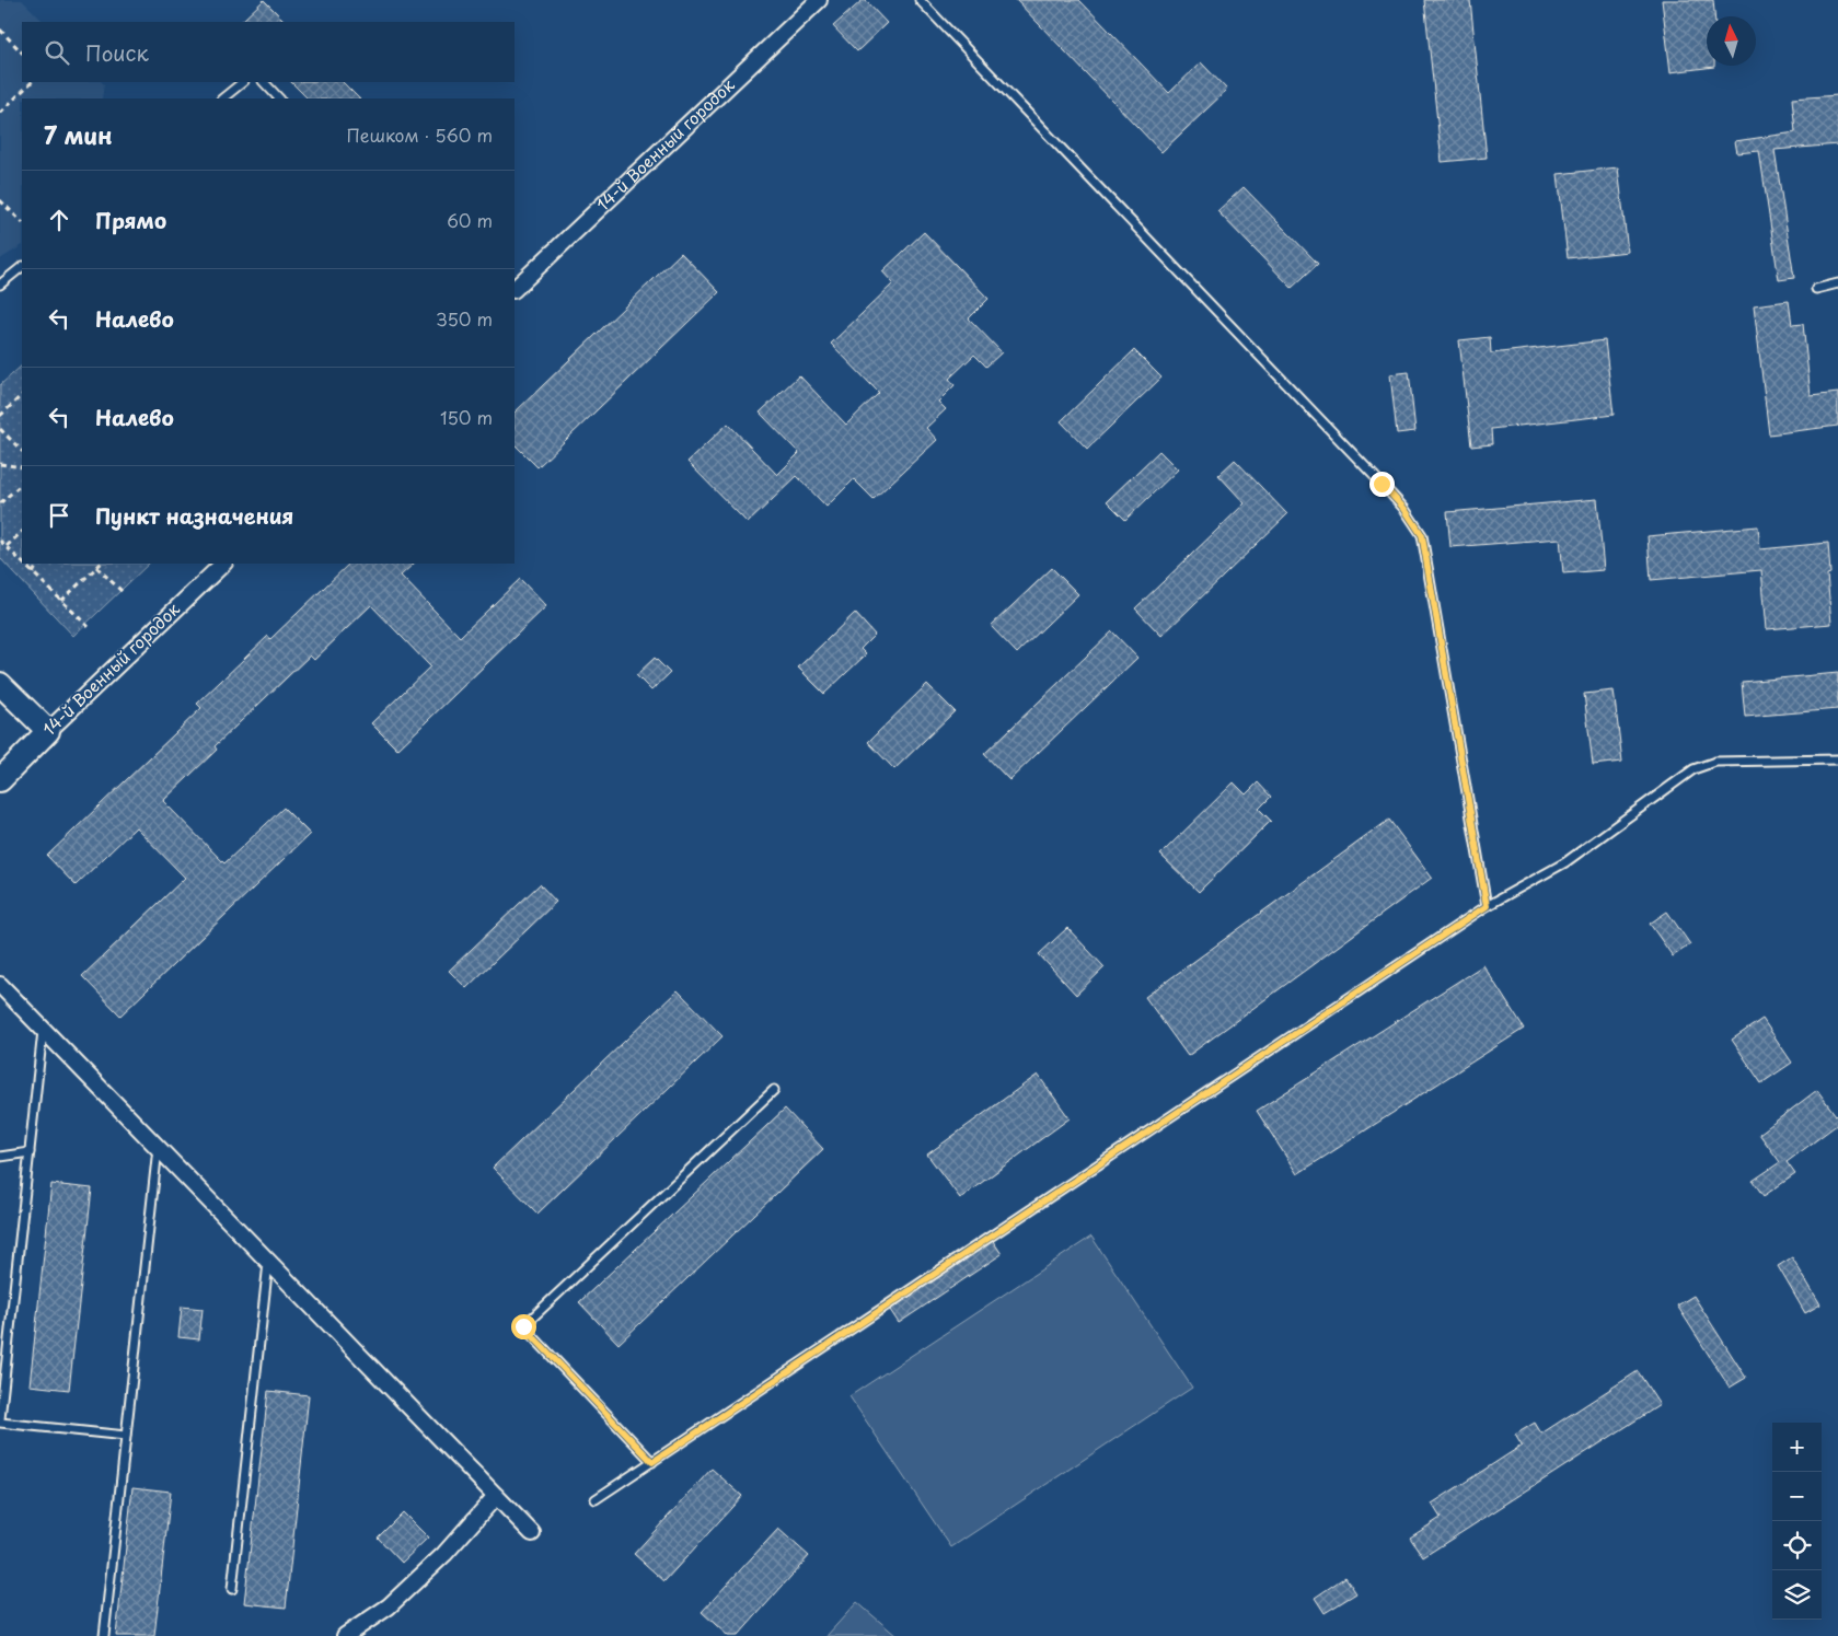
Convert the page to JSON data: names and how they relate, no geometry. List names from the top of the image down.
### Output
{
  "streets": {
    "street": ["14-й Военный городок"]
  },
  "north": "top",
  "page": {
    "search": "Поиск",
    "heading": ["7 мин", "Пешком · 560 m"],
    "list": [
      ["Прямо", "60 m"],
      ["Налево", "350 m"],
      ["Налево", "150 m"],
      "Пункт назначения"
    ],
    "map_buttons": ["+", "−"]
  }
}
